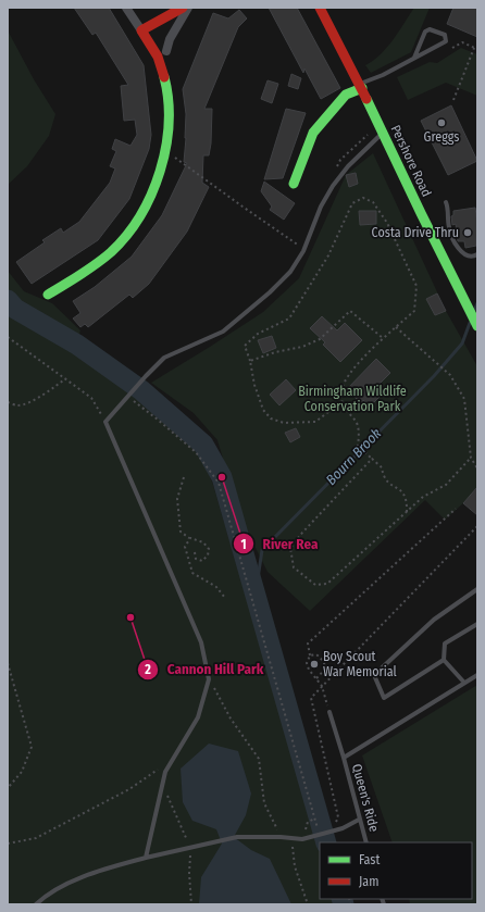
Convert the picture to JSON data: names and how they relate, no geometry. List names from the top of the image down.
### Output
{
  "streets": {
    "street": ["Pershore Road"],
    "lane": ["Queen's Ride"]
  },
  "water": ["Bourn Brook"],
  "parks": ["Birmingham Wildlife Conservation Park"],
  "places": [
    "Greggs",
    "Costa Drive Thru",
    "River Rea",
    "Cannon Hill Park",
    "Boy Scout War Memorial"
  ],
  "legend": ["Fast", "Jam"]
}
